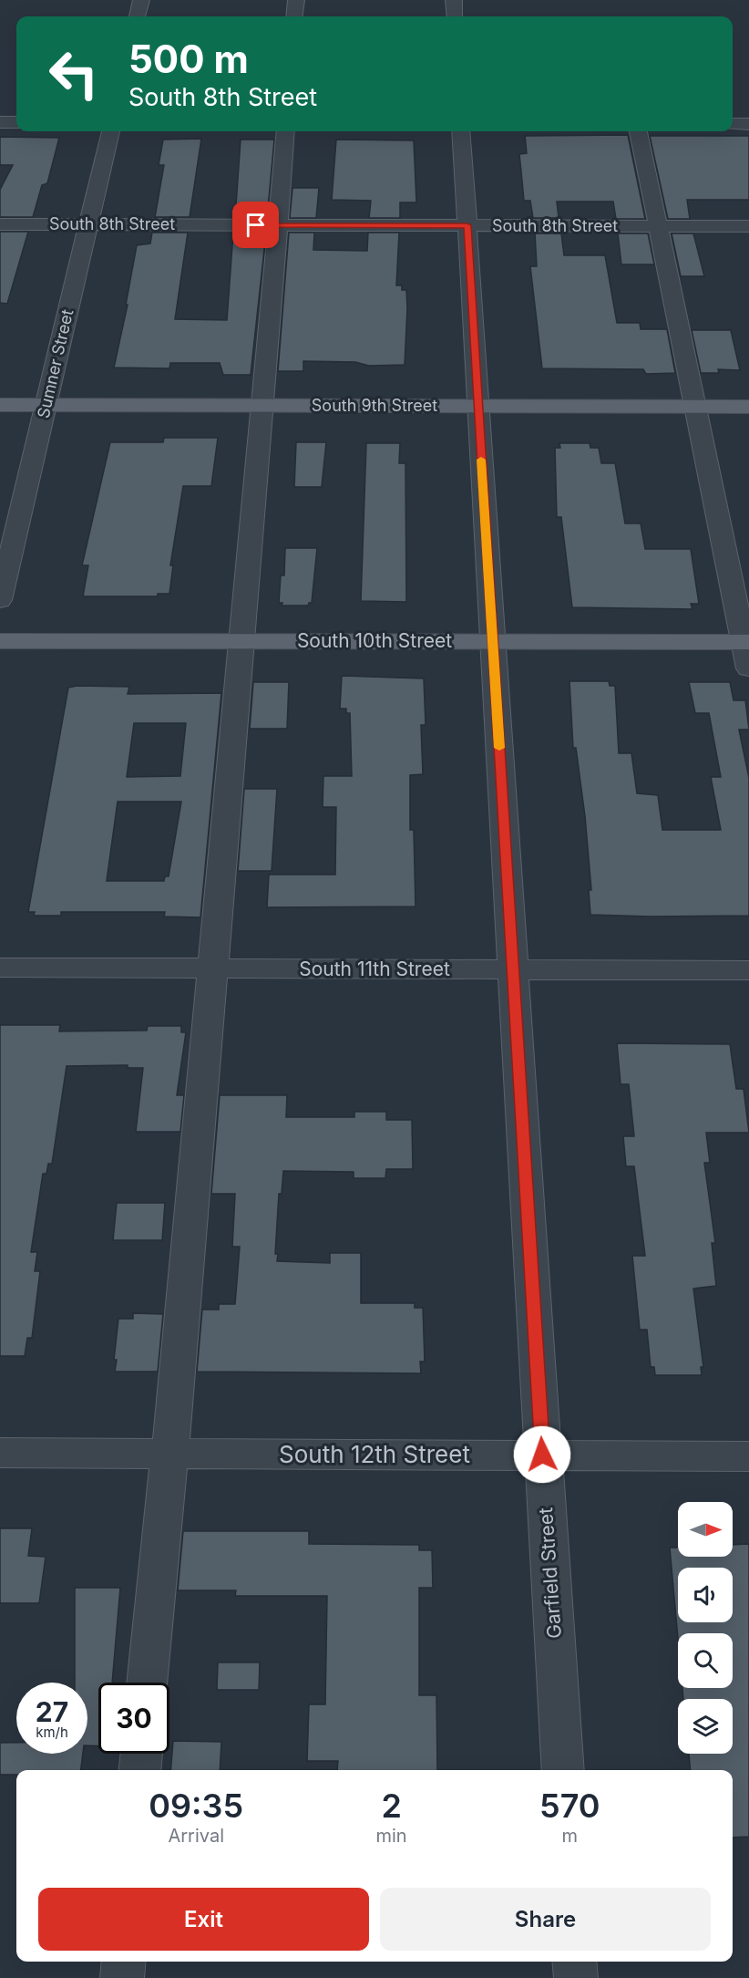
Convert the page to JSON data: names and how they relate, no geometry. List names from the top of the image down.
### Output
{
  "streets": {
    "main road": ["South 9th Street", "South 10th Street"],
    "street": [
      "South 8th Street",
      "Sumner Street",
      "South 11th Street",
      "South 12th Street",
      "Garfield Street"
    ]
  },
  "crossings": [
    ["South 8th Street", "Sumner Street"],
    ["South 8th Street", "Garfield Street"],
    ["Sumner Street", "South 9th Street"],
    ["South 9th Street", "Garfield Street"],
    ["South 10th Street", "Garfield Street"],
    ["South 11th Street", "Garfield Street"],
    ["South 12th Street", "Garfield Street"]
  ],
  "north": "right",
  "page": {
    "turn": ["500 m", "South 8th Street"],
    "speed": "27 km/h",
    "limit": "30",
    "eta": [
      "09:35",
      "Arrival",
      "2",
      "min",
      "570",
      "m"
    ],
    "buttons": ["Exit", "Share"]
  }
}
